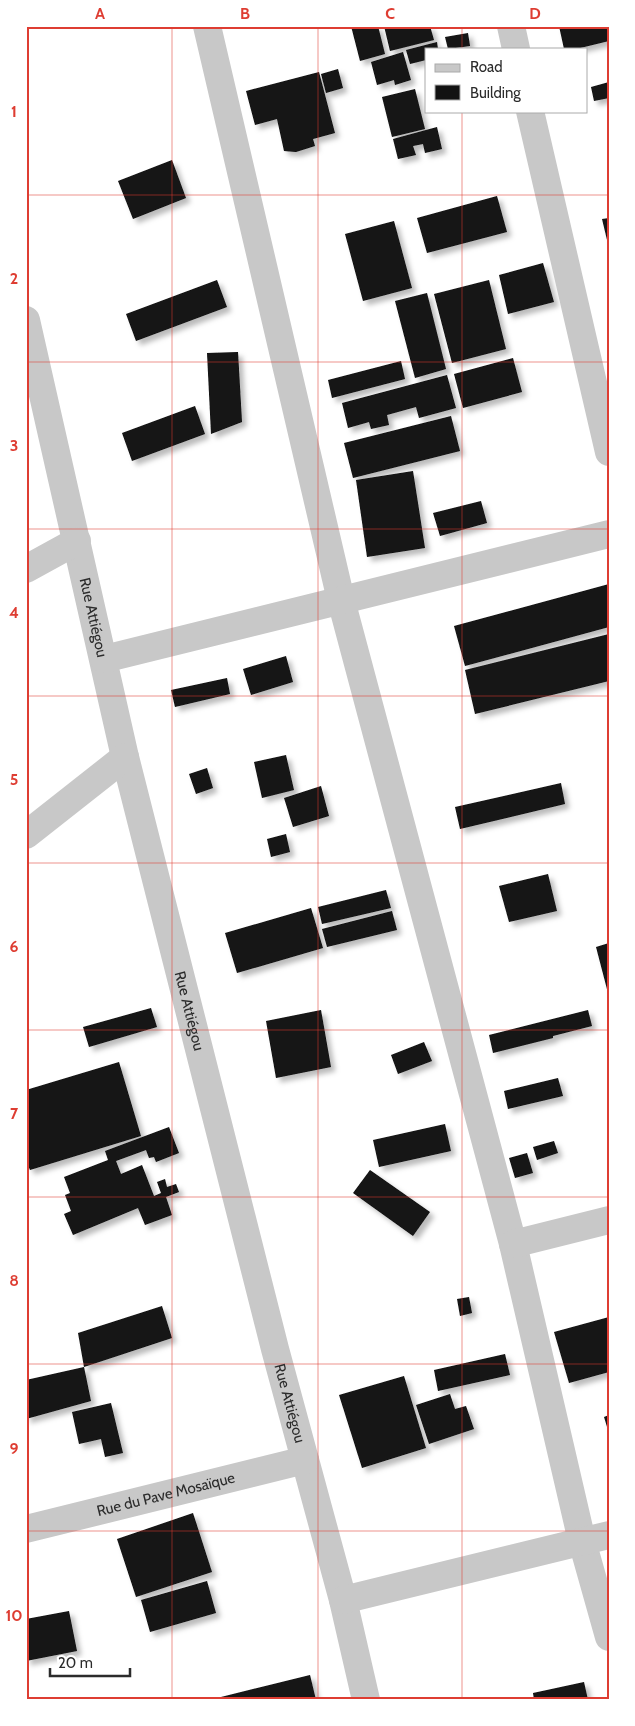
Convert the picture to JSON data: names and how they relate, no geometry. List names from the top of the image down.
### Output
{
  "streets": {
    "street": ["Rue Attiégou", "Rue du Pave Mosaïque"]
  },
  "crossings": [
    ["Rue Attiégou", "Rue du Pave Mosaïque"]
  ],
  "legend": ["Road", "Building"],
  "scale_bar": "20 m",
  "grid": {
    "columns": [
      "A",
      "B",
      "C",
      "D"
    ],
    "rows": [
      "1",
      "2",
      "3",
      "4",
      "5",
      "6",
      "7",
      "8",
      "9",
      "10"
    ]
  }
}
